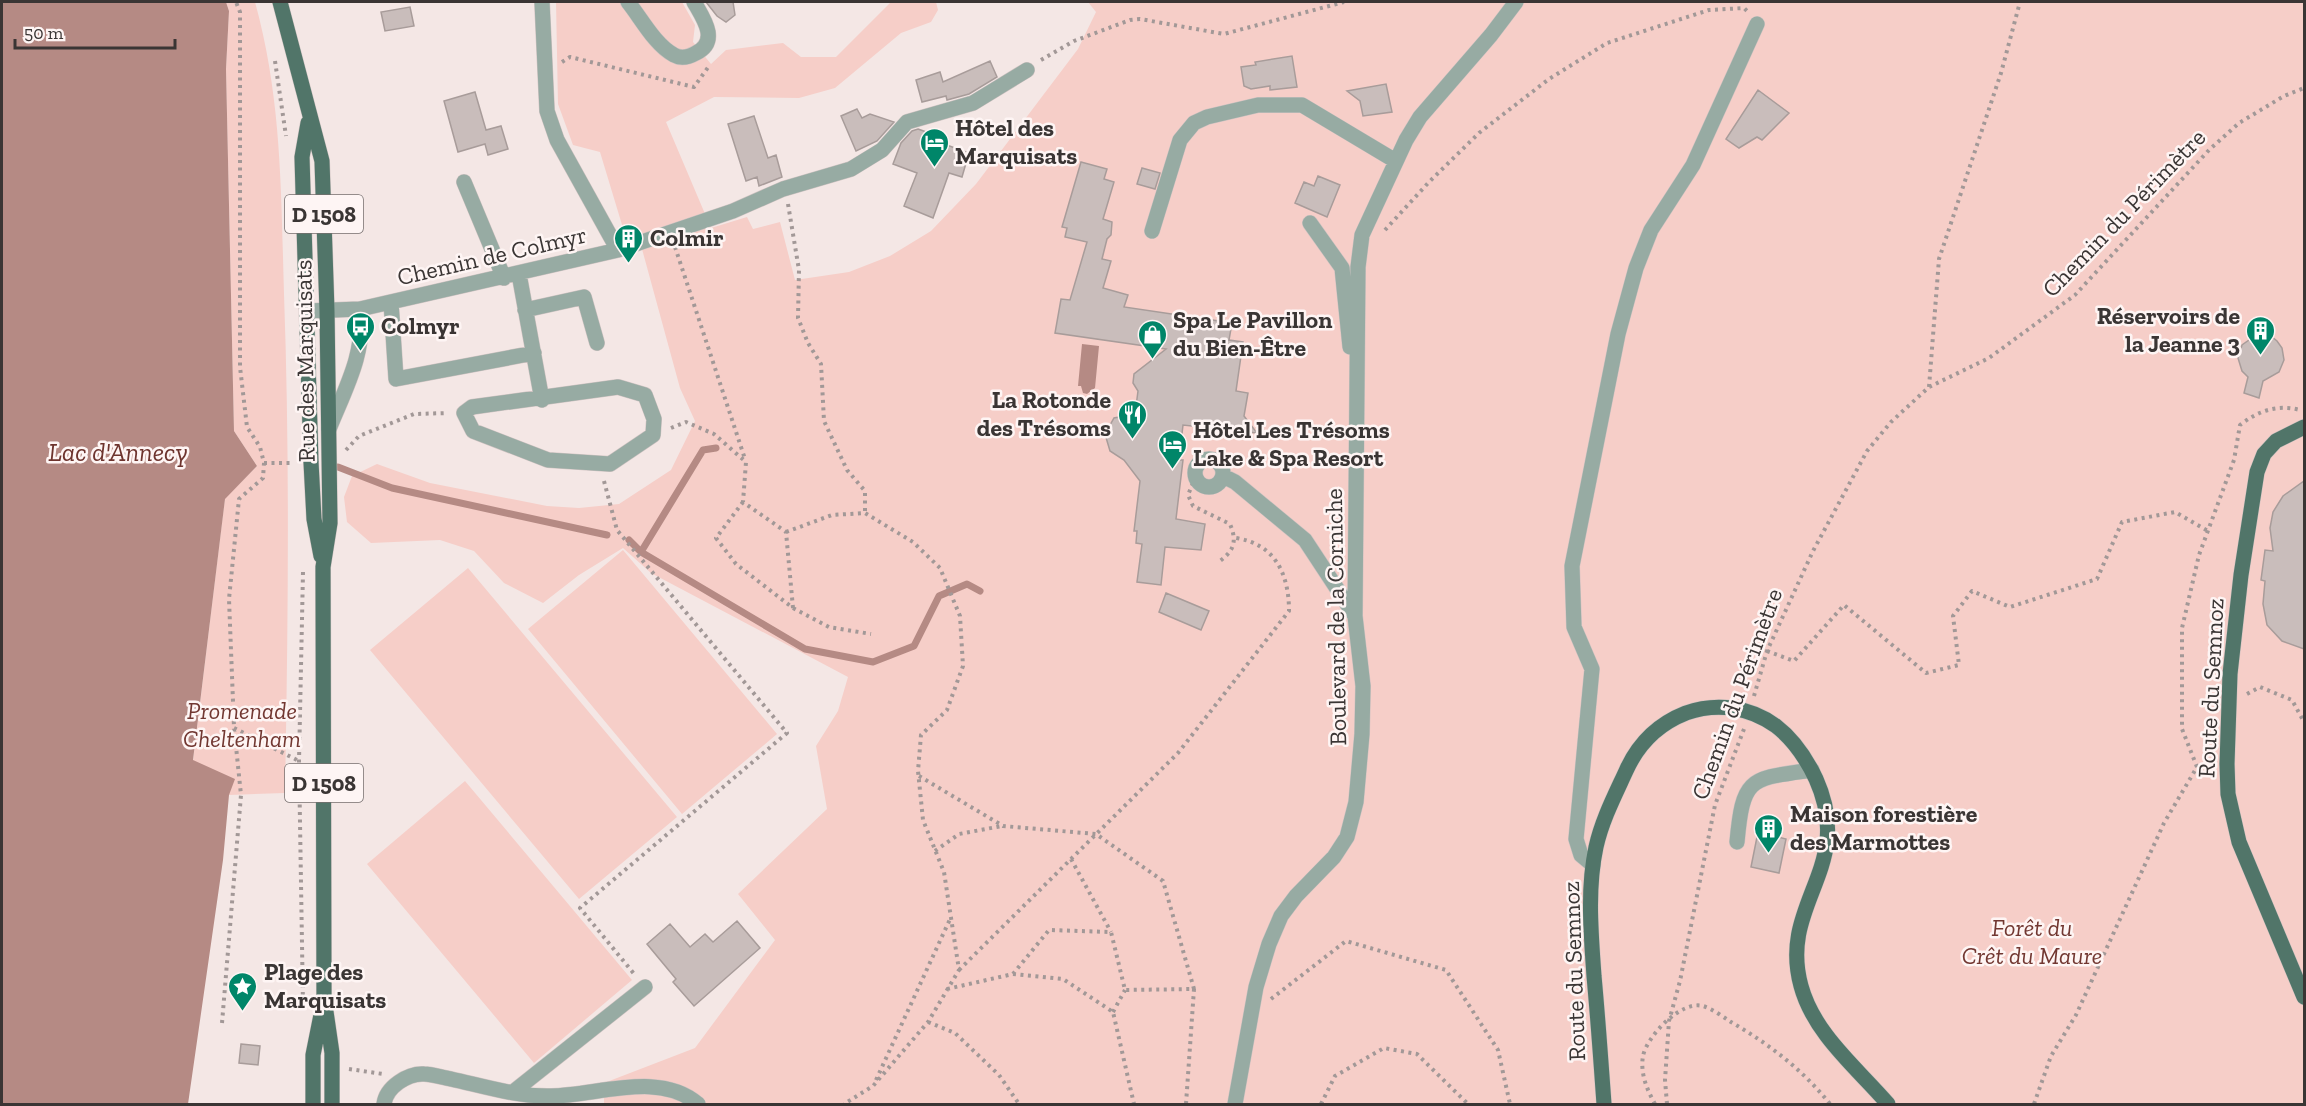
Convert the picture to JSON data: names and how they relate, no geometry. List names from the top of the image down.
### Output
{
  "streets": {
    "main road": ["D 1508", "Rue des Marquisats", "Route du Semnoz"],
    "street": ["Chemin de Colmyr", "Boulevard de la Corniche"],
    "path": ["Chemin du Périmètre"]
  },
  "crossings": [
    ["Chemin du Périmètre", "Route du Semnoz"],
    ["Chemin de Colmyr", "Rue des Marquisats"]
  ],
  "water": ["Lac d'Annecy"],
  "parks": ["Promenade Cheltenham", "Forêt du Crêt du Maure"],
  "places": {
    "hotel": ["Hôtel des Marquisats", "Hôtel Les Trésoms Lake & Spa Resort"],
    "building": ["Colmir", "Réservoirs de la Jeanne 3", "Maison forestière des Marmottes"],
    "bus stop": ["Colmyr"],
    "shop": ["Spa Le Pavillon du Bien-Être"],
    "restaurant": ["La Rotonde des Trésoms"],
    "place": ["Plage des Marquisats"]
  },
  "scale_bar": "50 m"
}
